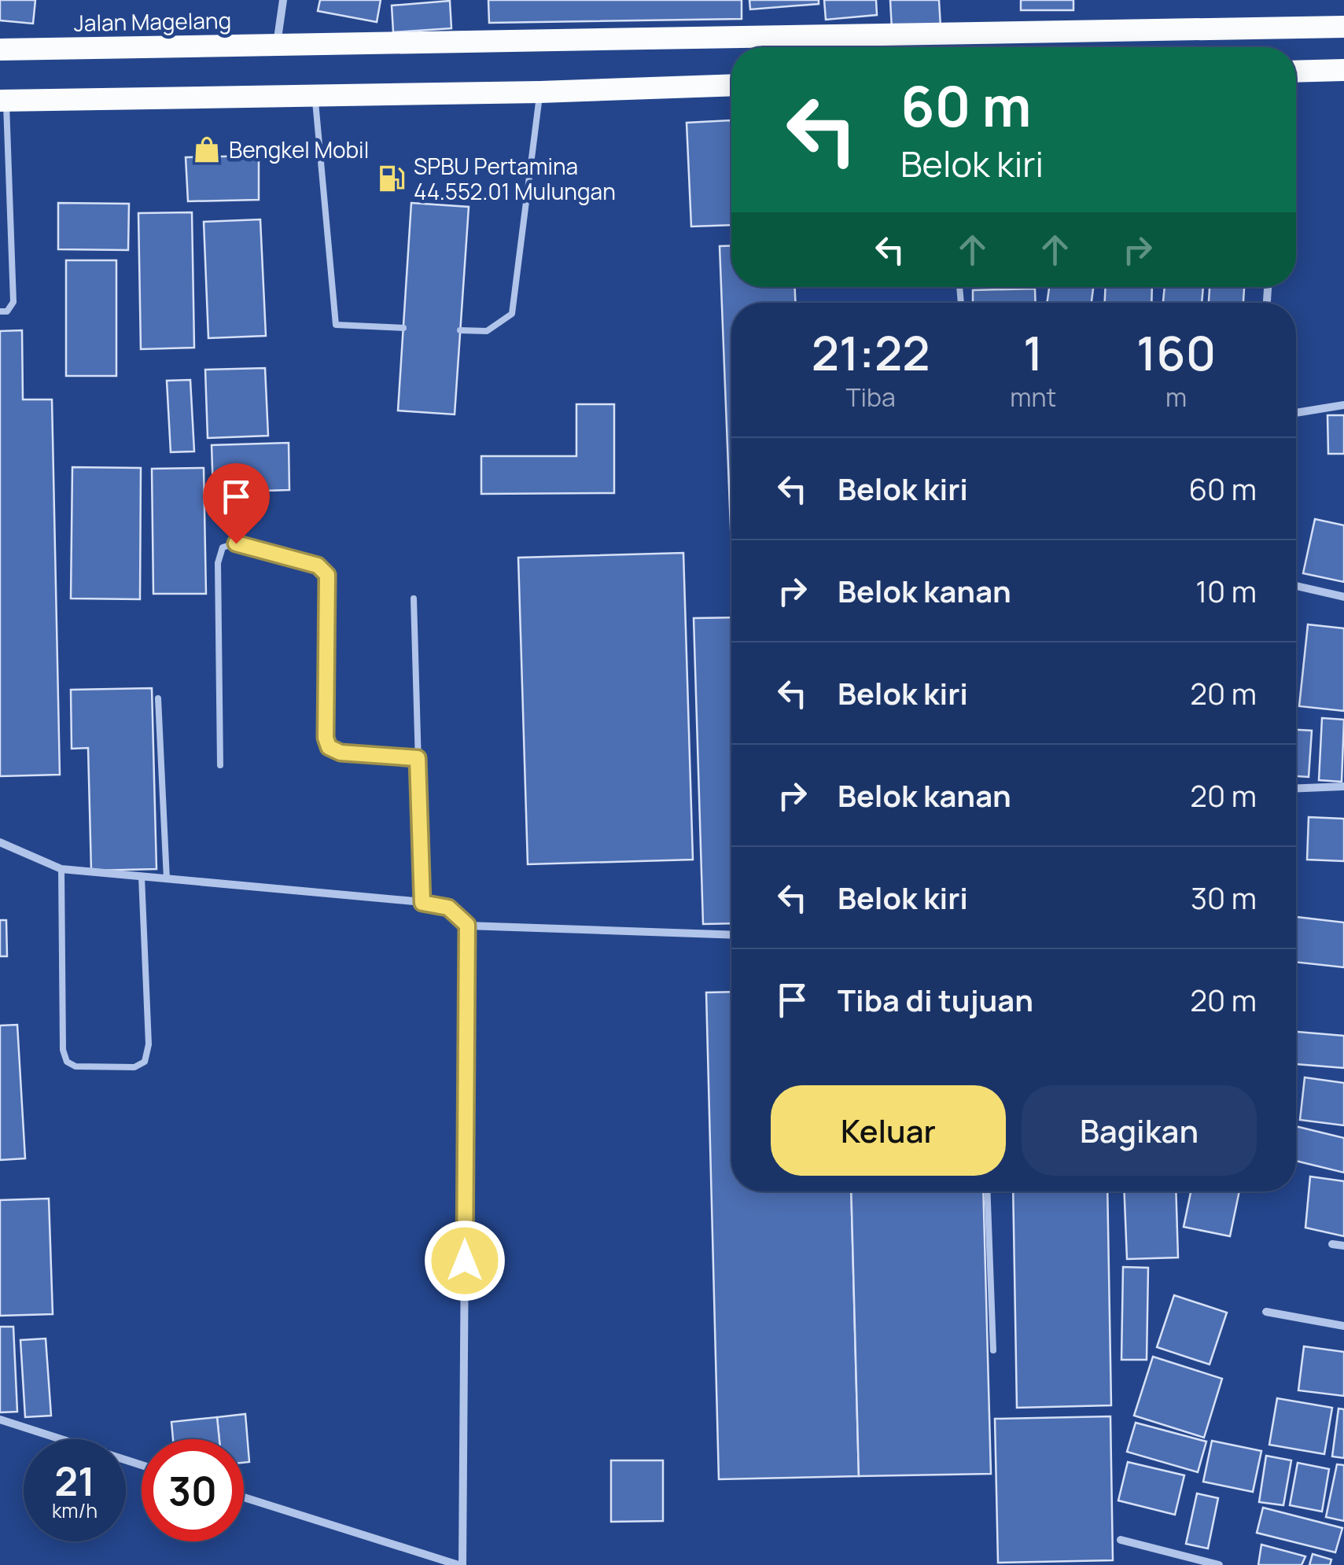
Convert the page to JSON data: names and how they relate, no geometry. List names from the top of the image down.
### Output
{
  "streets": {
    "highway": ["Jalan Magelang"]
  },
  "places": {
    "shop": ["Bengkel Mobil"],
    "fuel station": ["SPBU Pertamina 44.552.01 Mulungan"]
  },
  "page": {
    "turn": ["60 m", "Belok kiri"],
    "eta": [
      "21:22",
      "Tiba",
      "1",
      "mnt",
      "160",
      "m"
    ],
    "list": [
      {
        "name": "Belok kiri",
        "value": "60 m"
      },
      {
        "name": "Belok kanan",
        "value": "10 m"
      },
      {
        "name": "Belok kiri",
        "value": "20 m"
      },
      {
        "name": "Belok kanan",
        "value": "20 m"
      },
      {
        "name": "Belok kiri",
        "value": "30 m"
      },
      {
        "name": "Tiba di tujuan",
        "value": "20 m"
      }
    ],
    "buttons": ["Keluar", "Bagikan"],
    "speed": "21 km/h",
    "limit": "30"
  }
}
